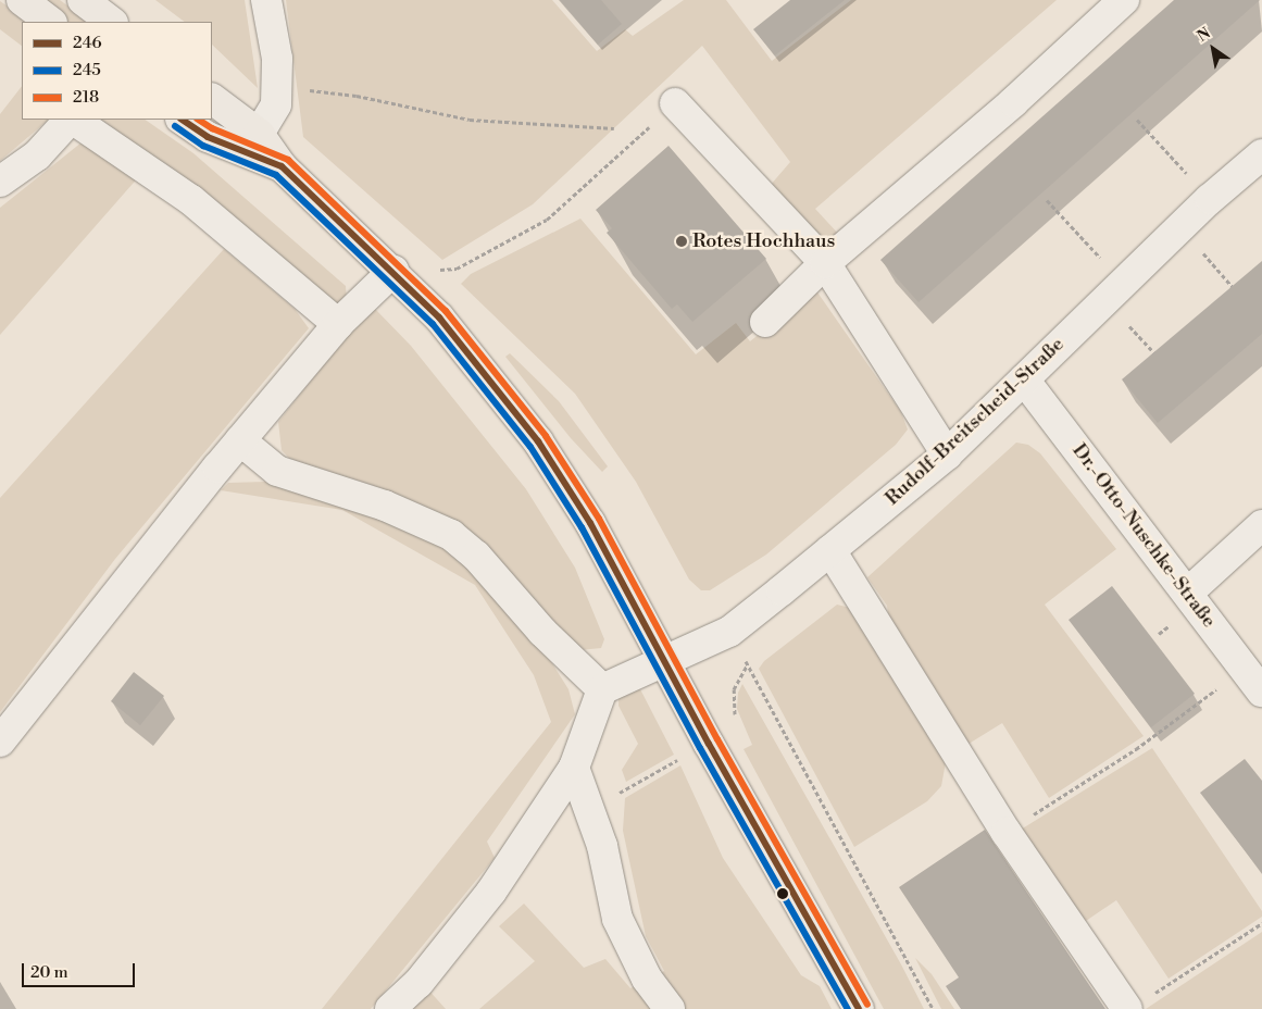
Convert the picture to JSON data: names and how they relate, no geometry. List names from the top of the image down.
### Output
{
  "streets": {
    "street": ["Rudolf-Breitscheid-Straße", "Dr.-Otto-Nuschke-Straße"]
  },
  "crossings": [
    ["Rudolf-Breitscheid-Straße", "Dr.-Otto-Nuschke-Straße"]
  ],
  "places": ["Rotes Hochhaus"],
  "lines": ["transit line 246", "transit line 218", "transit line 245"],
  "legend": ["246", "245", "218"],
  "scale_bar": "20 m",
  "north": "top left"
}
